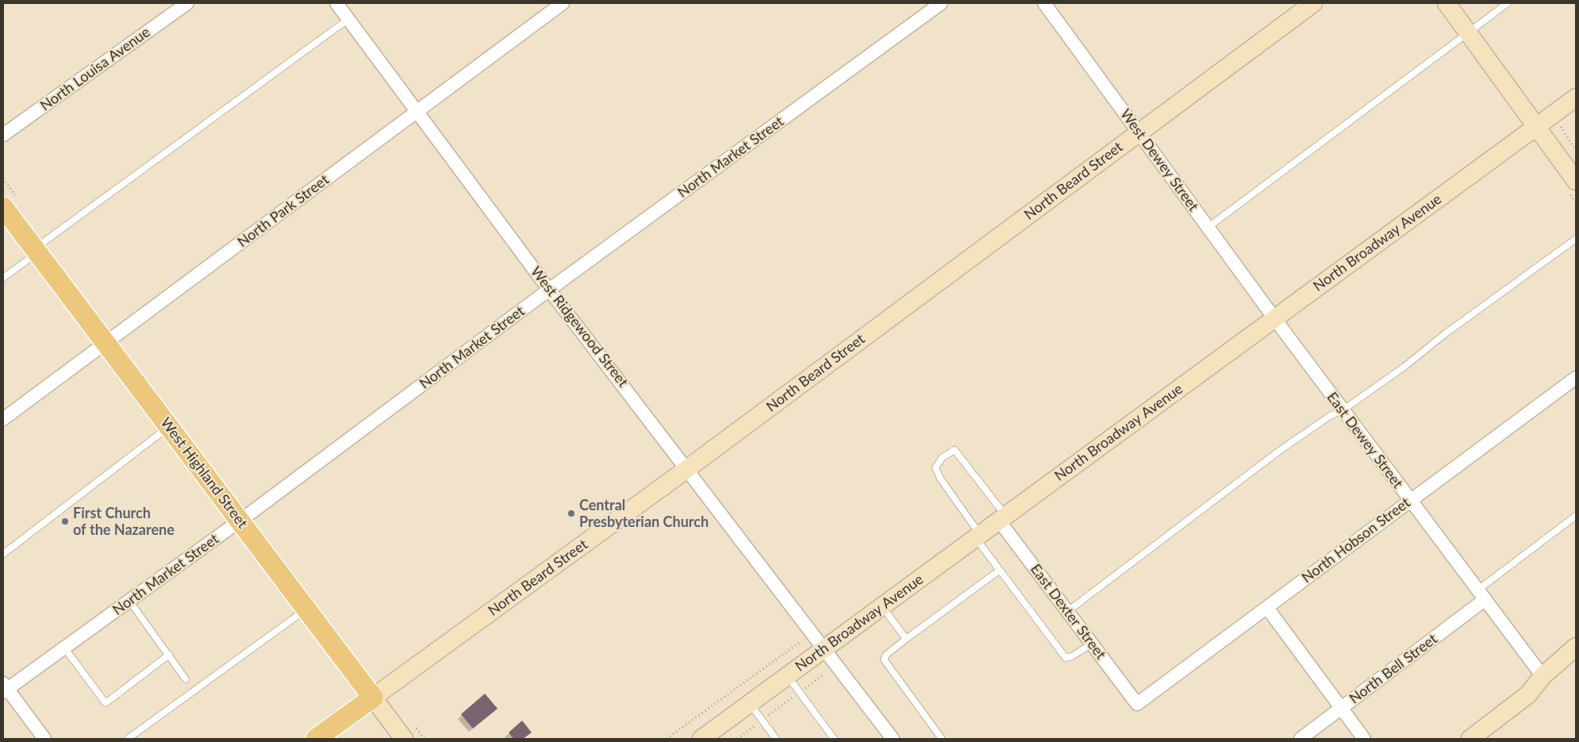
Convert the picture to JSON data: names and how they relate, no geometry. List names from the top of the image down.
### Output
{
  "streets": {
    "main road": ["North Beard Street", "West Highland Street"],
    "street": [
      "North Louisa Avenue",
      "North Market Street",
      "West Dewey Street",
      "North Park Street",
      "North Broadway Avenue",
      "West Ridgewood Street",
      "East Dewey Street",
      "North Hobson Street",
      "East Dexter Street",
      "North Bell Street"
    ]
  },
  "crossings": [
    ["North Market Street", "West Ridgewood Street"],
    ["North Market Street", "West Highland Street"],
    ["West Dewey Street", "North Beard Street"],
    ["West Dewey Street", "North Broadway Avenue"],
    ["West Dewey Street", "East Dewey Street"],
    ["North Beard Street", "West Ridgewood Street"],
    ["North Beard Street", "West Highland Street"],
    ["North Park Street", "West Ridgewood Street"],
    ["North Park Street", "West Highland Street"],
    ["North Broadway Avenue", "West Ridgewood Street"],
    ["North Broadway Avenue", "East Dewey Street"],
    ["North Broadway Avenue", "East Dexter Street"],
    ["East Dewey Street", "North Hobson Street"],
    ["East Dewey Street", "North Bell Street"],
    ["North Hobson Street", "East Dexter Street"]
  ],
  "places": ["Central Presbyterian Church", "First Church of the Nazarene"]
}
